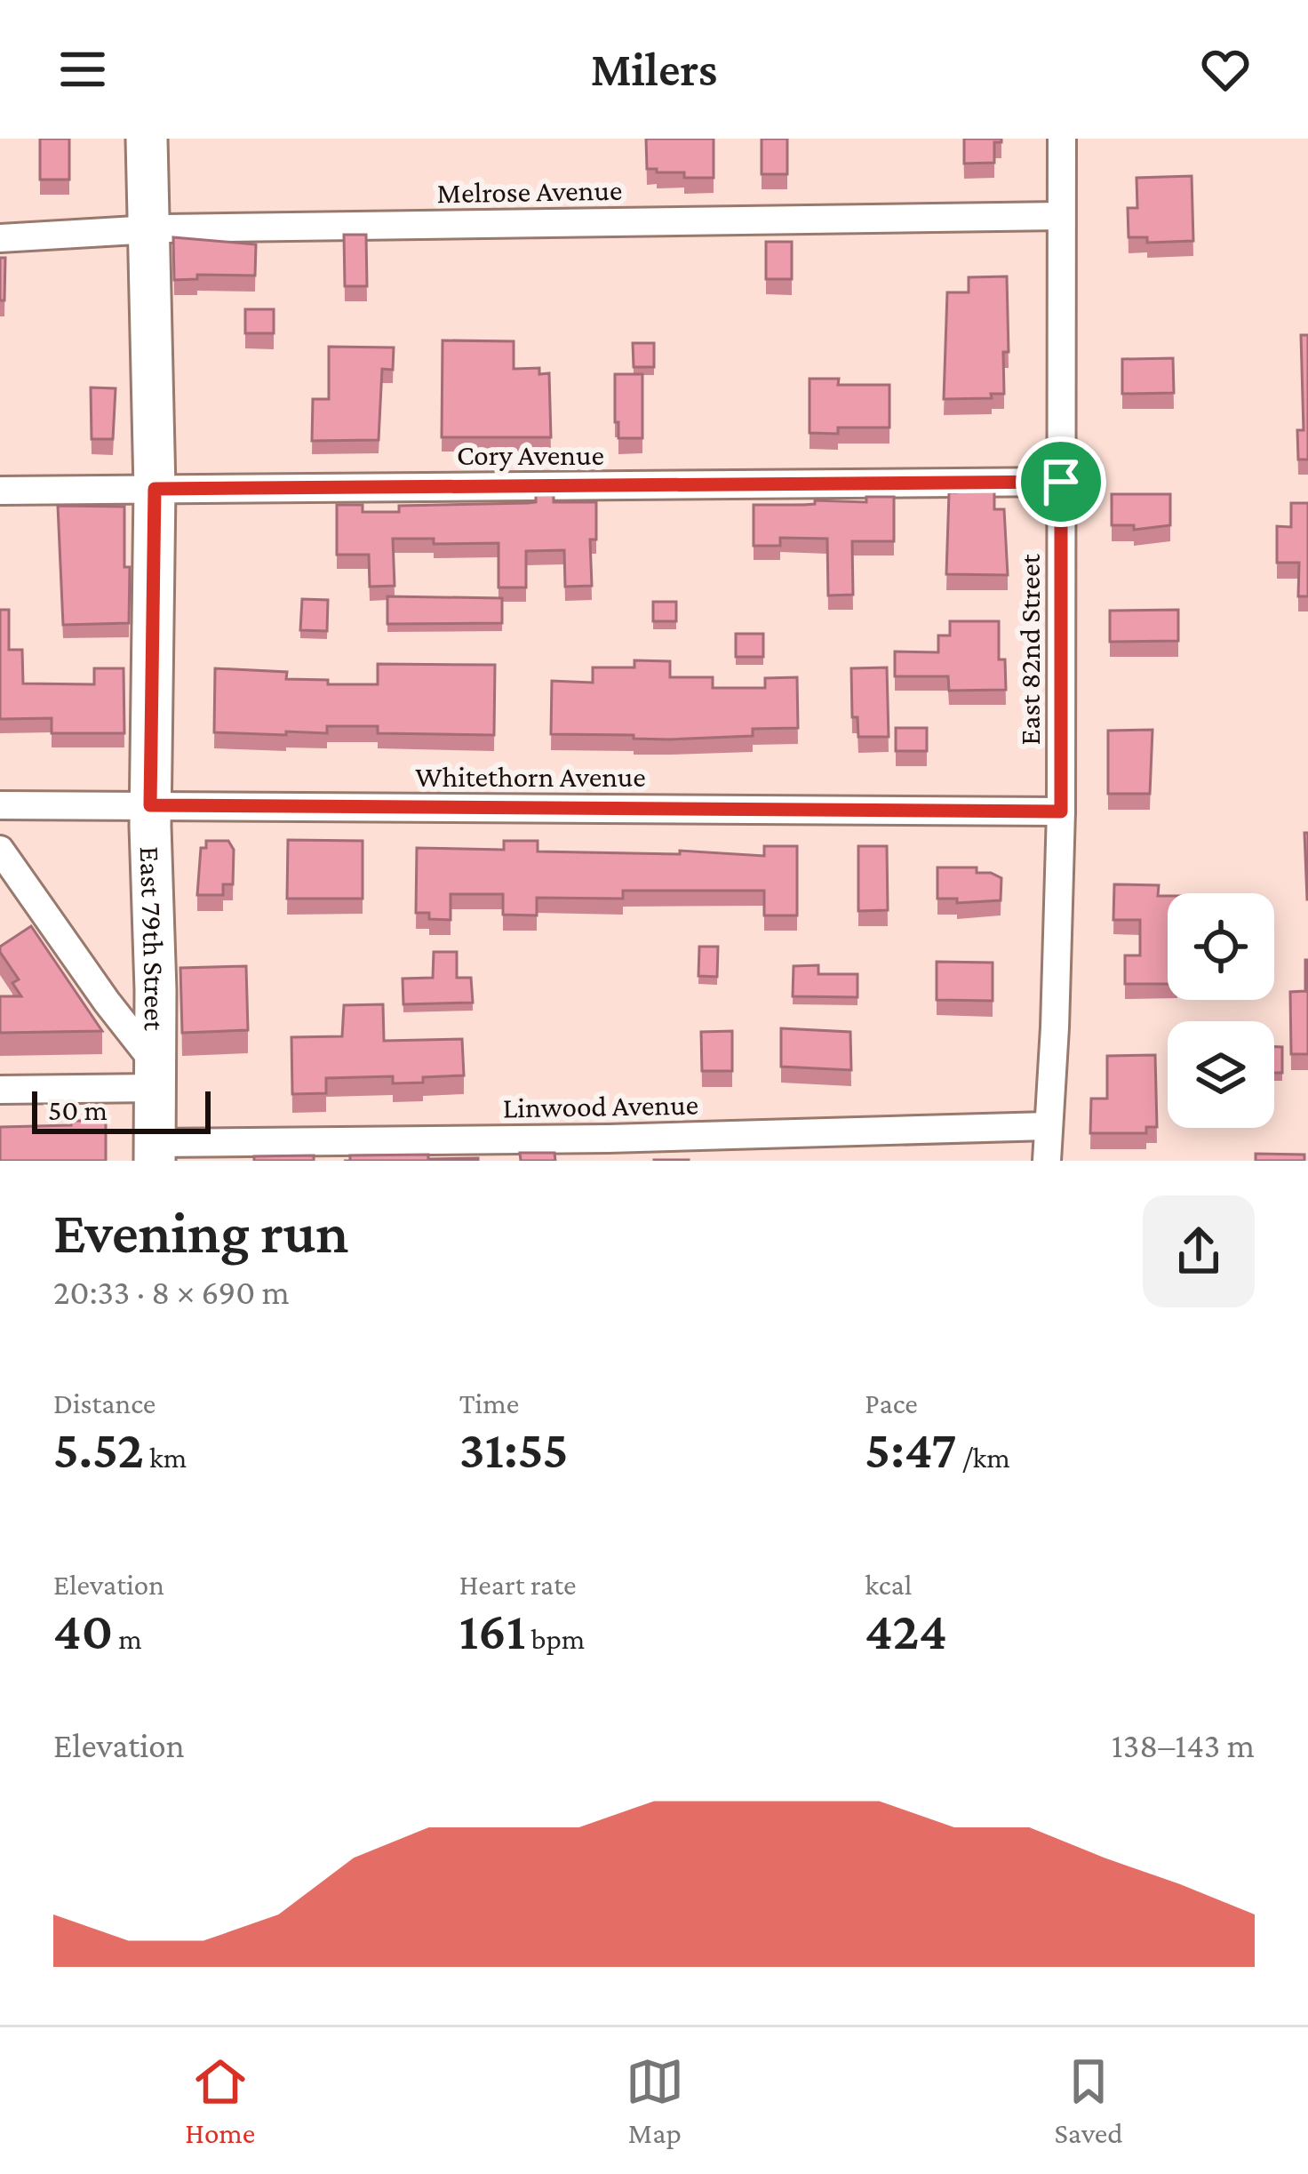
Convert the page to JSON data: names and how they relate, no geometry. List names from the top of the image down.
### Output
{
  "streets": {
    "main road": ["East 79th Street"],
    "street": [
      "Melrose Avenue",
      "Cory Avenue",
      "East 82nd Street",
      "Whitethorn Avenue",
      "Linwood Avenue"
    ]
  },
  "crossings": [
    ["Melrose Avenue", "East 82nd Street"],
    ["Melrose Avenue", "East 79th Street"],
    ["Cory Avenue", "East 82nd Street"],
    ["Cory Avenue", "East 79th Street"],
    ["East 82nd Street", "Whitethorn Avenue"],
    ["East 82nd Street", "Linwood Avenue"],
    ["Whitethorn Avenue", "East 79th Street"],
    ["East 79th Street", "Linwood Avenue"]
  ],
  "scale_bar": "50 m",
  "page": {
    "header": "Milers",
    "scale": "50 m",
    "heading": ["Evening run", "20:33 · 8 × 690 m"],
    "stats": [
      ["Distance", "5.52 km"],
      ["Time", "31:55"],
      ["Pace", "5:47 /km"],
      ["Elevation", "40 m"],
      ["Heart rate", "161 bpm"],
      ["kcal", "424"]
    ],
    "chart": ["Elevation", "138–143 m"],
    "tabs": ["Home", "Map", "Saved"]
  }
}
